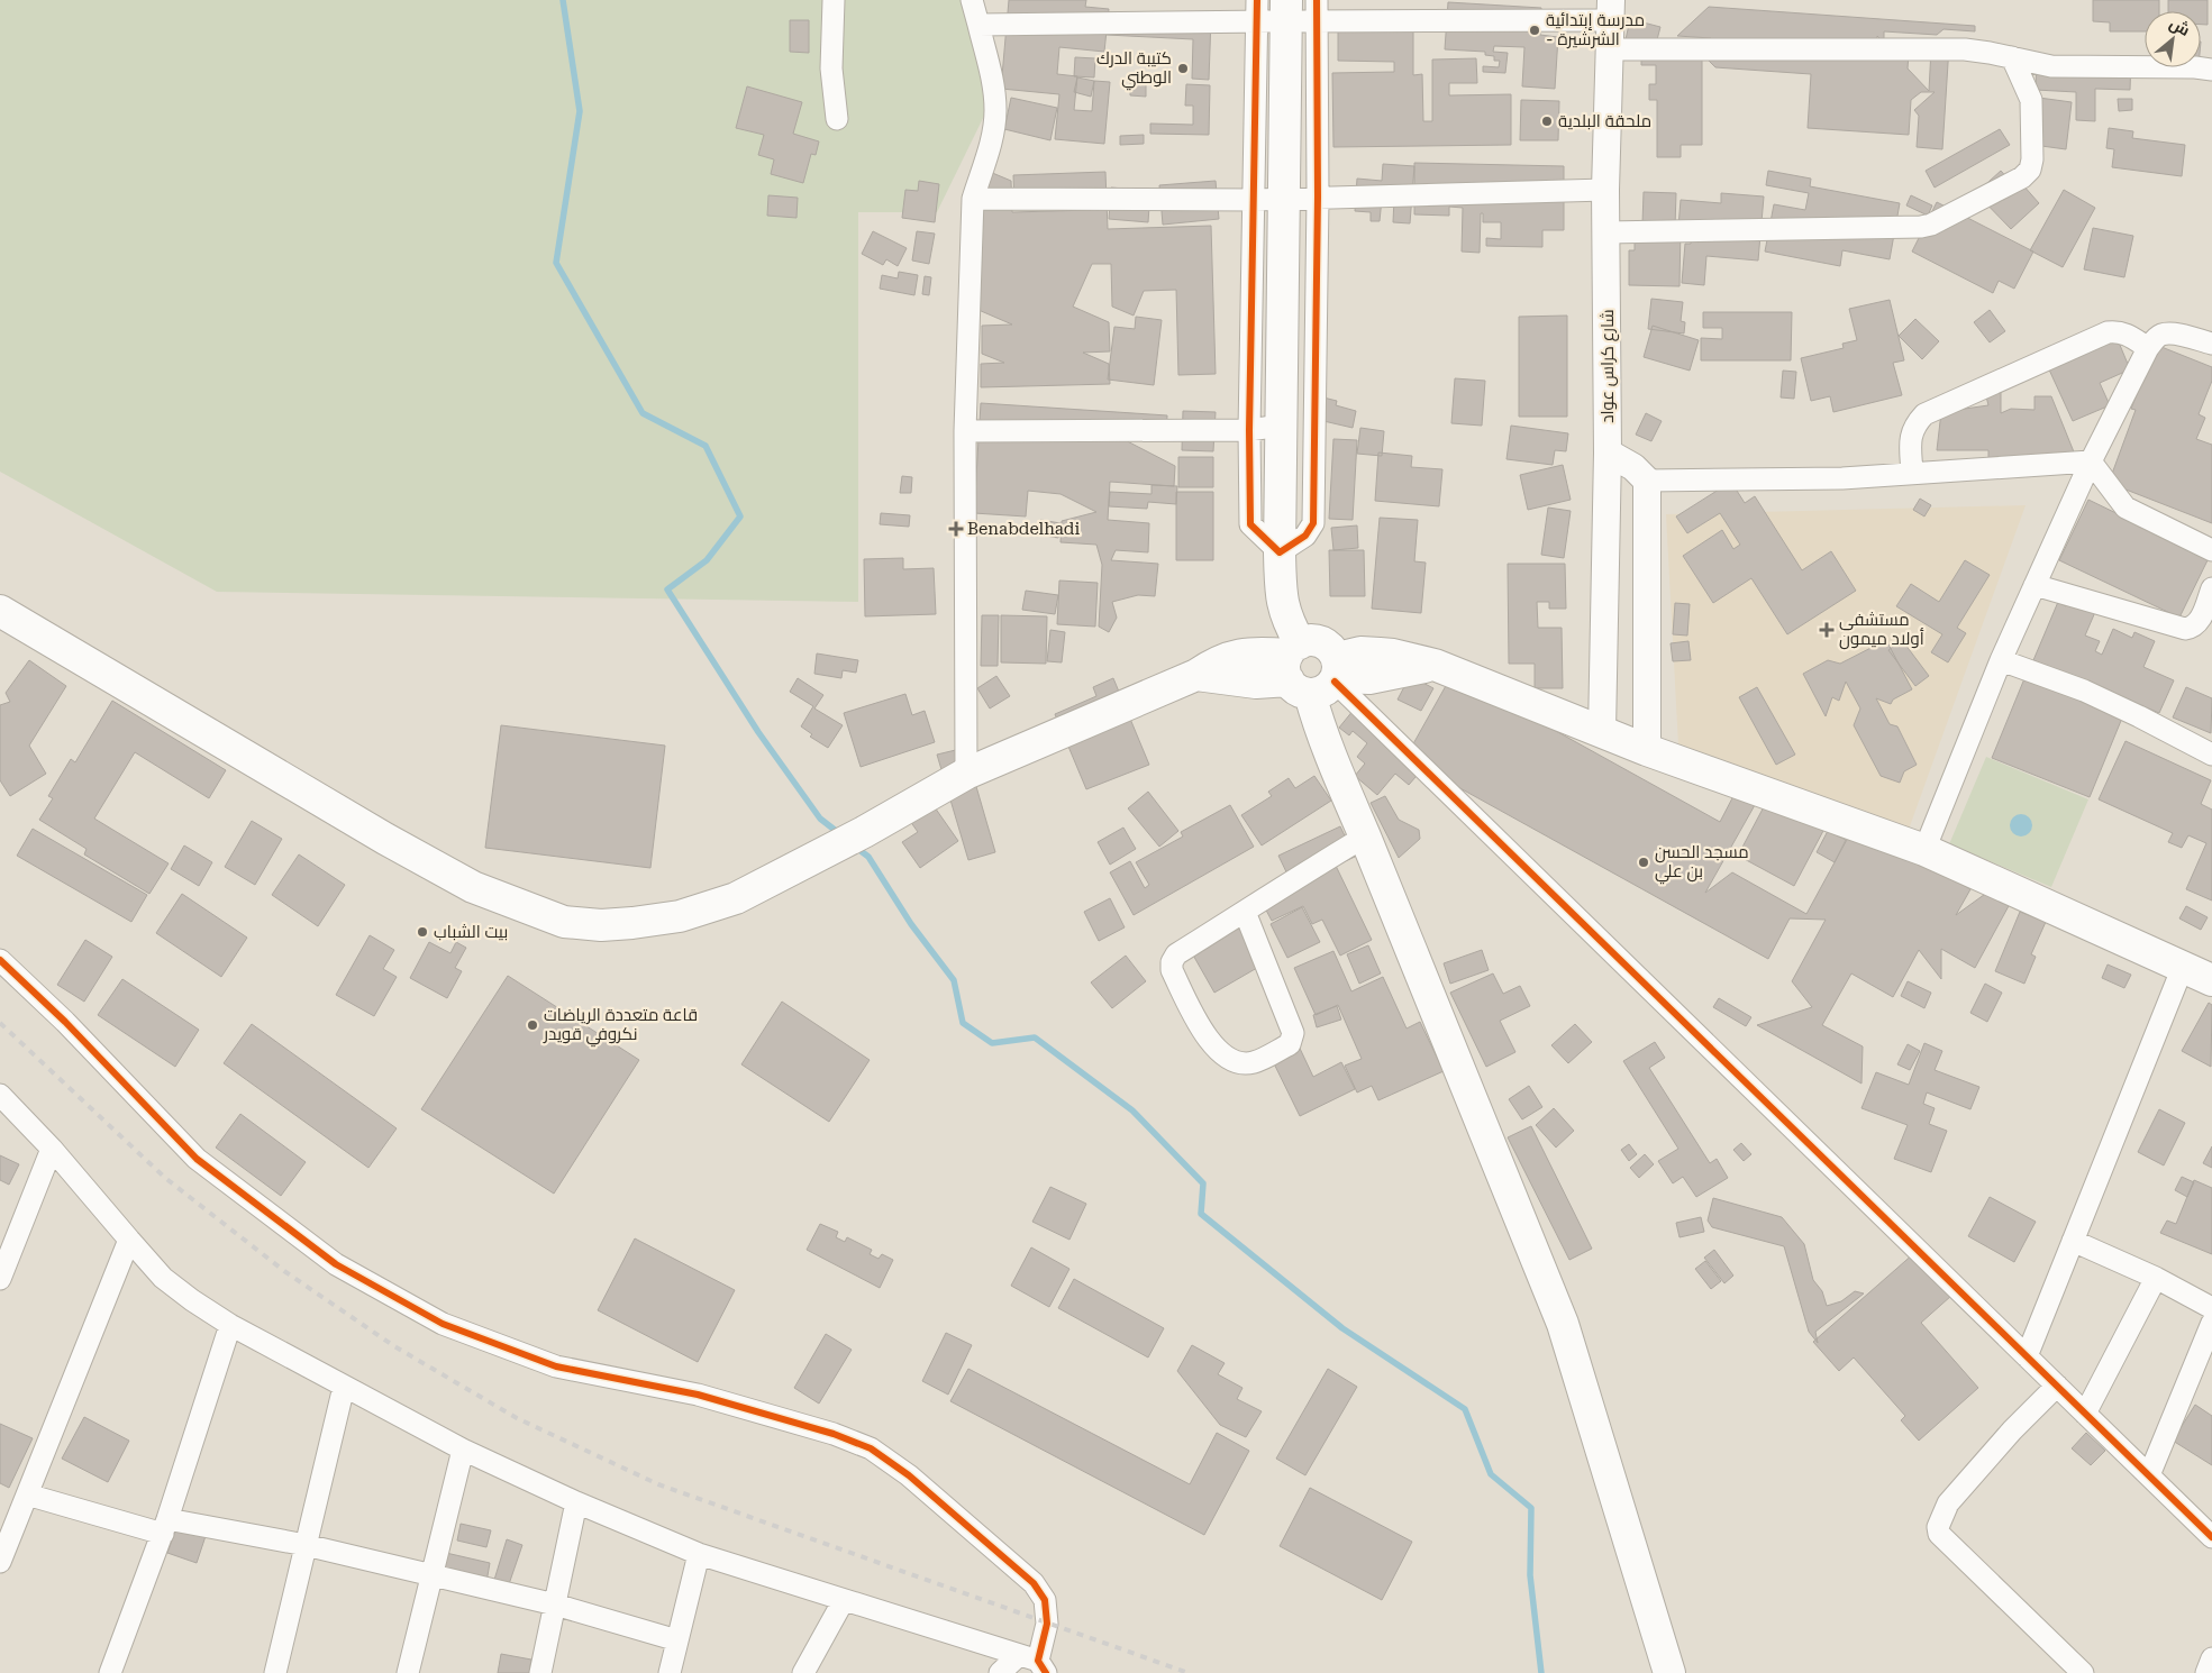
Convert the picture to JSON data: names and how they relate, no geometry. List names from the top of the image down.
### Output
{
  "streets": {
    "street": ["شارع كراس عواد"]
  },
  "places": {
    "other": [
      "مدرسة إبتدائية - الشرشيرة",
      "كتيبة الدرك الوطني",
      "ملحقة البلدية",
      "مسجد الحسن بن علي",
      "بيت الشباب",
      "قاعة متعددة الرياضات نكروفي قويدر"
    ],
    "health": ["Benabdelhadi", "مستشفى أولاد ميمون"]
  },
  "north": "top right"
}
